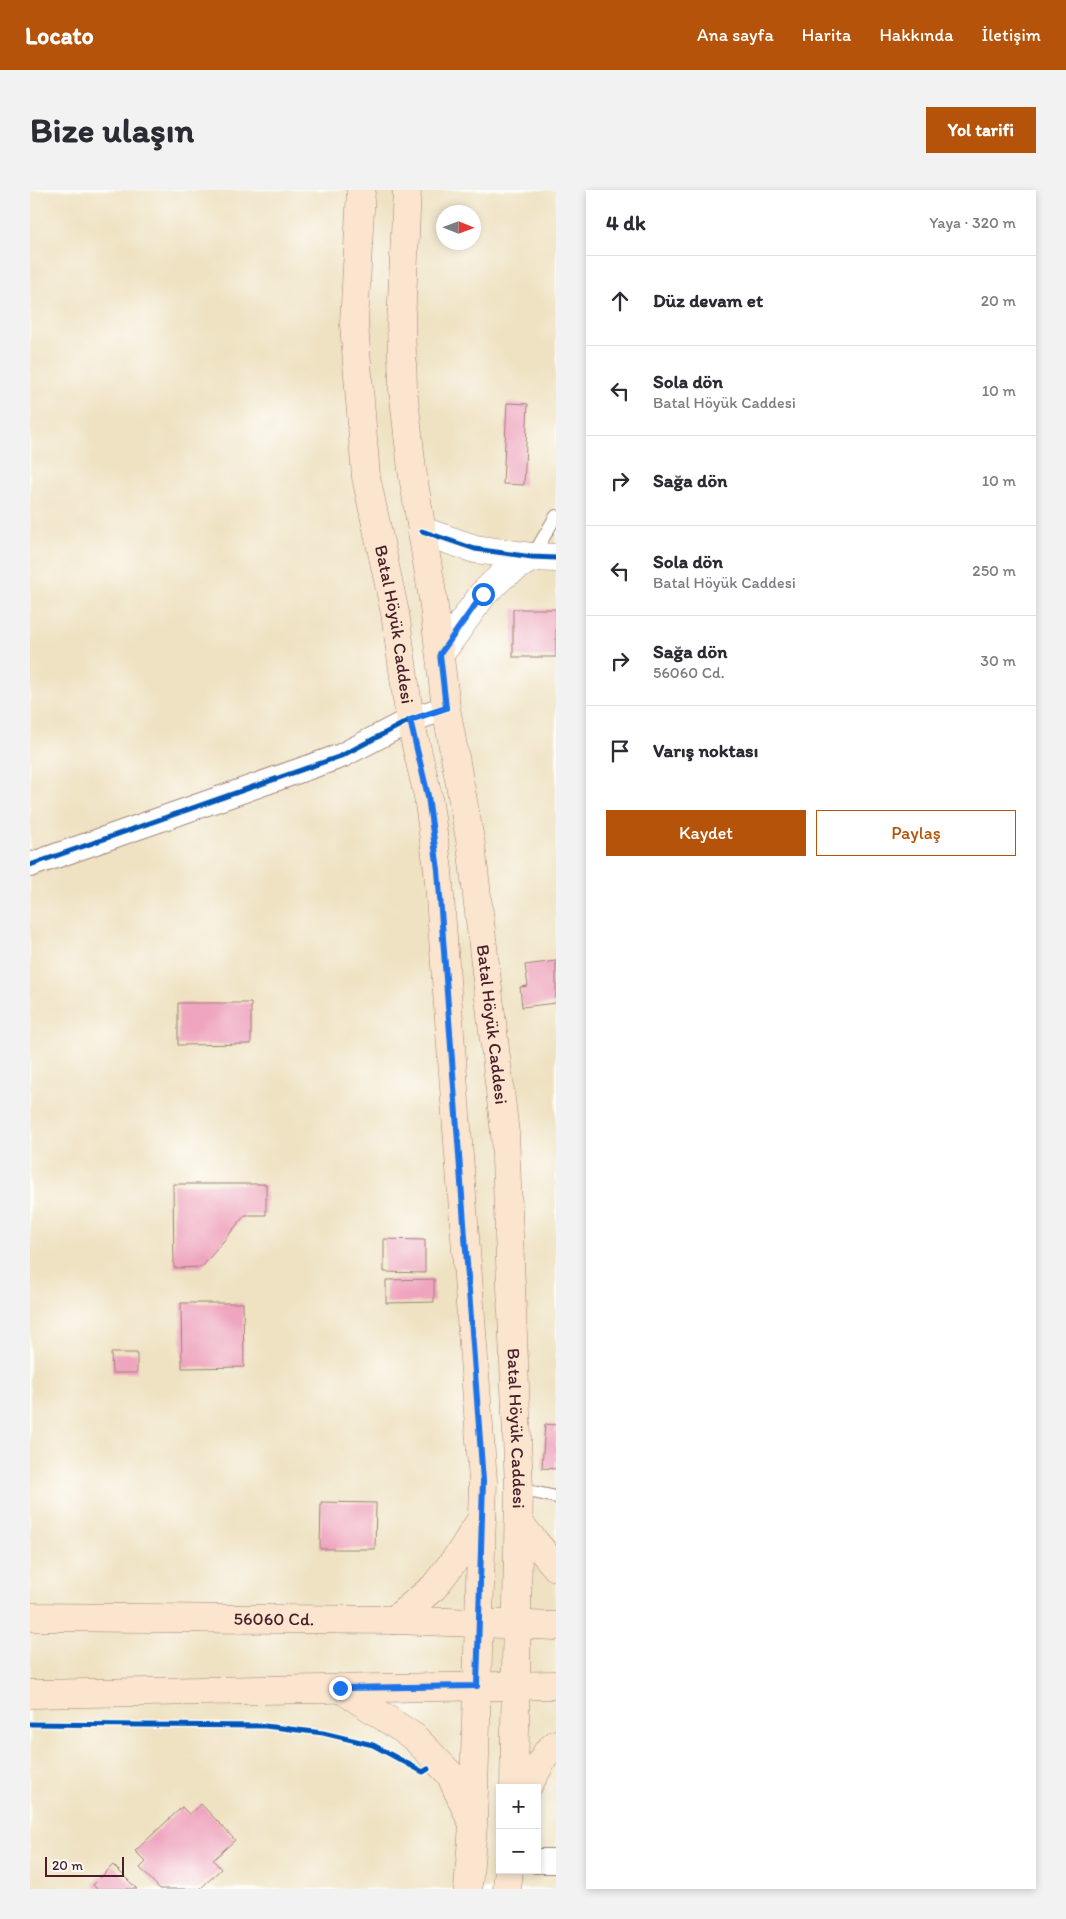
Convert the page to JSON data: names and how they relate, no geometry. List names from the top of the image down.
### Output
{
  "streets": {
    "main road": ["Batal Höyük Caddesi", "56060 Cd."]
  },
  "crossings": [
    ["Batal Höyük Caddesi", "56060 Cd."]
  ],
  "scale_bar": "20 m",
  "north": "right",
  "page": {
    "header": "Locato",
    "nav": [
      "Ana sayfa",
      "Harita",
      "Hakkında",
      "İletişim"
    ],
    "buttons": [
      "Yol tarifi",
      ["Kaydet", "Paylaş"]
    ],
    "title": "Bize ulaşın",
    "heading": ["4 dk", "Yaya · 320 m"],
    "list": [
      ["Düz devam et", "20 m"],
      ["Sola dön", "Batal Höyük Caddesi", "10 m"],
      ["Sağa dön", "10 m"],
      ["Sola dön", "Batal Höyük Caddesi", "250 m"],
      ["Sağa dön", "56060 Cd.", "30 m"],
      "Varış noktası"
    ],
    "map_buttons": ["+", "−"],
    "scale": "20 m"
  }
}
